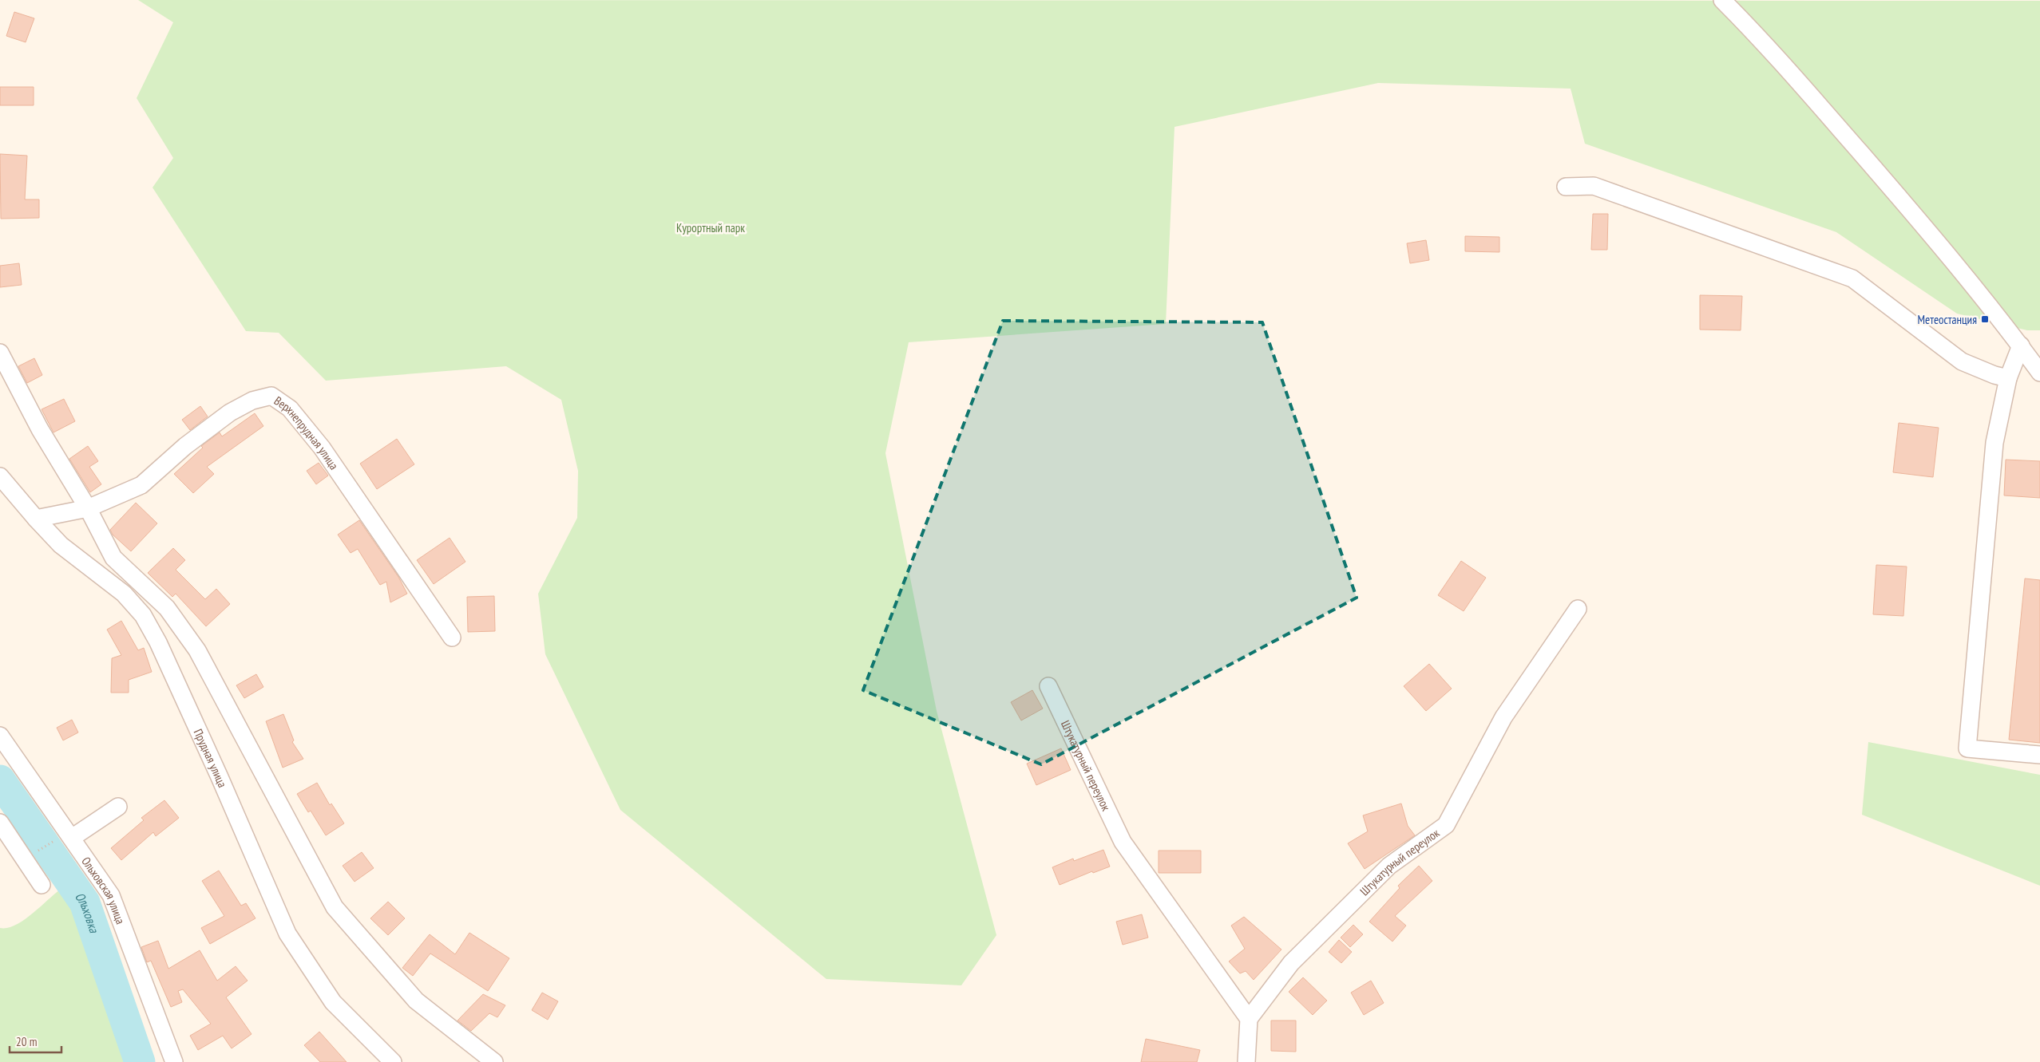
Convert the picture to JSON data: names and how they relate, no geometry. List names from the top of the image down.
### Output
{
  "streets": {
    "street": [
      "Верхнепрудная улица",
      "Прудная улица",
      "Штукатурный переулок",
      "Ольховская улица"
    ]
  },
  "crossings": [
    ["Верхнепрудная улица", "Прудная улица"]
  ],
  "water": ["Ольховка"],
  "parks": ["Курортный парк"],
  "places": {
    "transit": ["Метеостанция"]
  },
  "scale_bar": "20 m"
}
